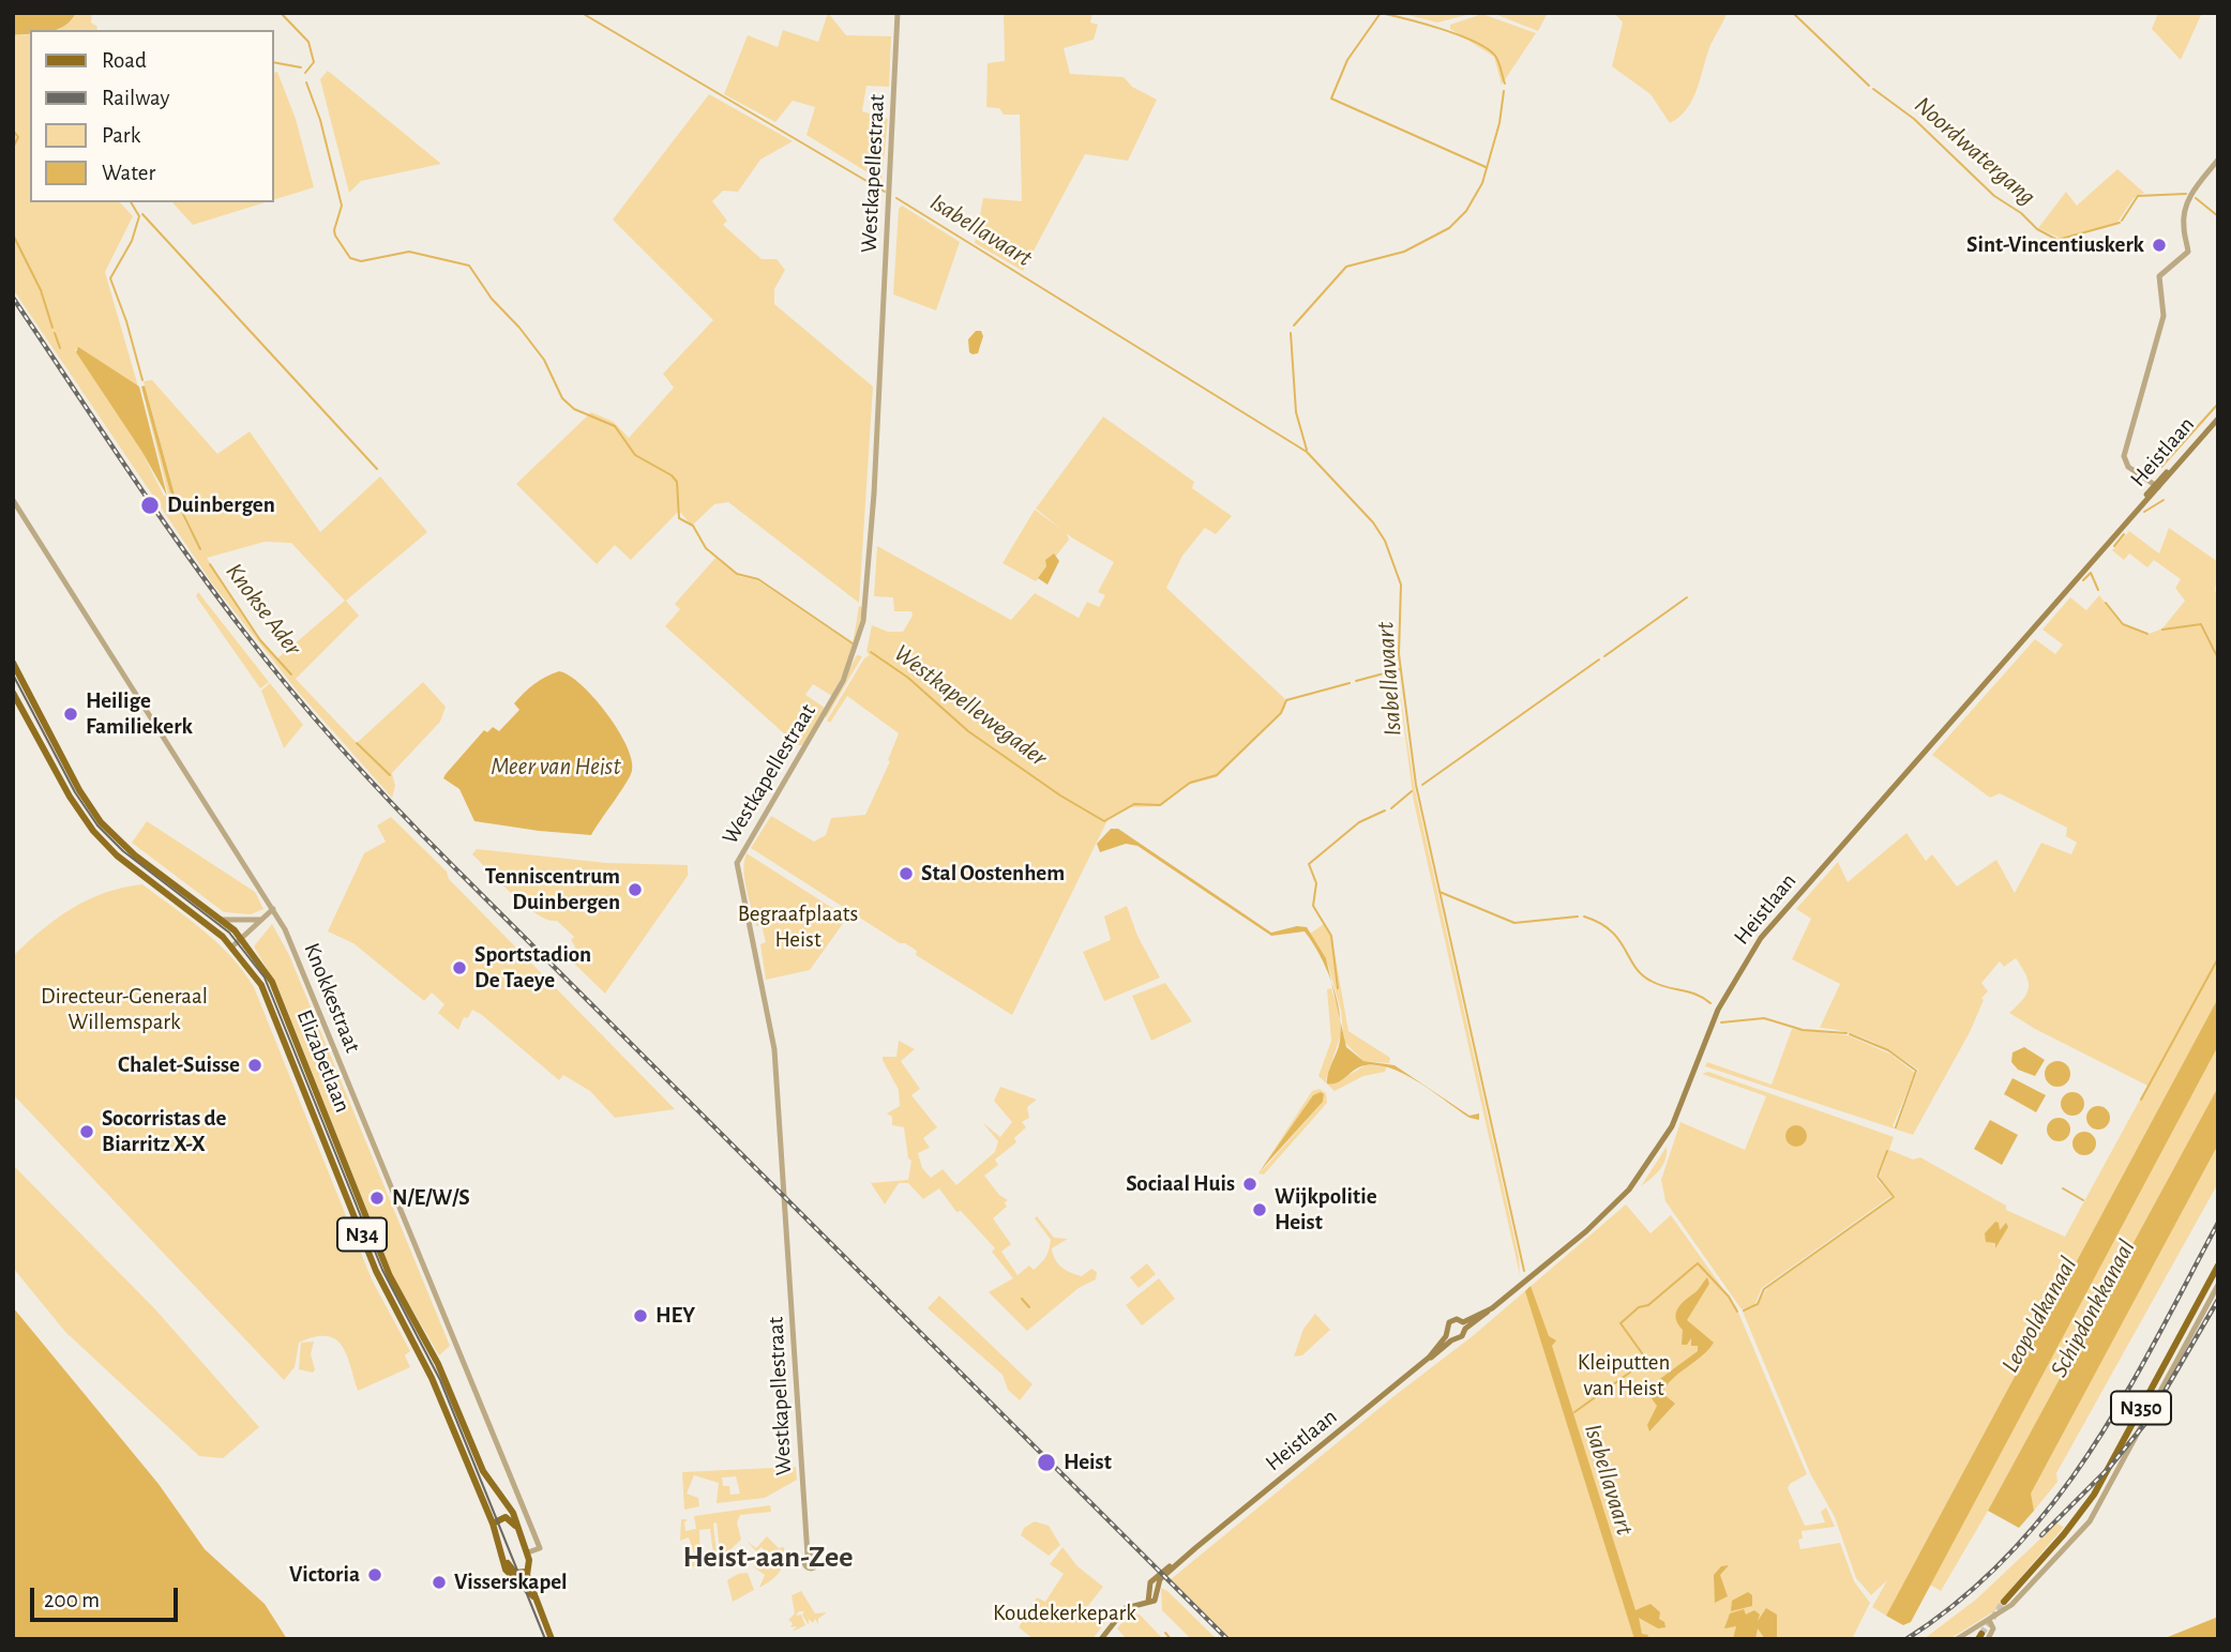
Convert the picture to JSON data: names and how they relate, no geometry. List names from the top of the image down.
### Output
{
  "streets": {
    "main road": [
      "Heistlaan",
      "Elizabetlaan",
      "N34",
      "N350"
    ],
    "street": ["Westkapellestraat", "Knokkestraat"]
  },
  "crossings": [
    ["Knokkestraat", "Elizabetlaan"]
  ],
  "districts": ["Heist-aan-Zee"],
  "water": [
    "Noordwatergang",
    "Isabellavaart",
    "Knokse Ader",
    "Westkapellewegader",
    "Meer van Heist",
    "Schipdonkkanaal",
    "Leopoldkanaal"
  ],
  "parks": [
    "Begraafplaats Heist",
    "Directeur-Generaal Willemspark",
    "Kleiputten van Heist",
    "Koudekerkepark"
  ],
  "places": [
    "Sint-Vincentiuskerk",
    "Duinbergen",
    "Heilige Familiekerk",
    "Stal Oostenhem",
    "Tenniscentrum Duinbergen",
    "Sportstadion De Taeye",
    "Chalet-Suisse",
    "Socorristas de Biarritz X-X",
    "Sociaal Huis",
    "N/E/W/S",
    "Wijkpolitie Heist",
    "HEY",
    "Heist",
    "Victoria",
    "Visserskapel"
  ],
  "legend": [
    "Road",
    "Railway",
    "Park",
    "Water"
  ],
  "scale_bar": "200 m"
}
